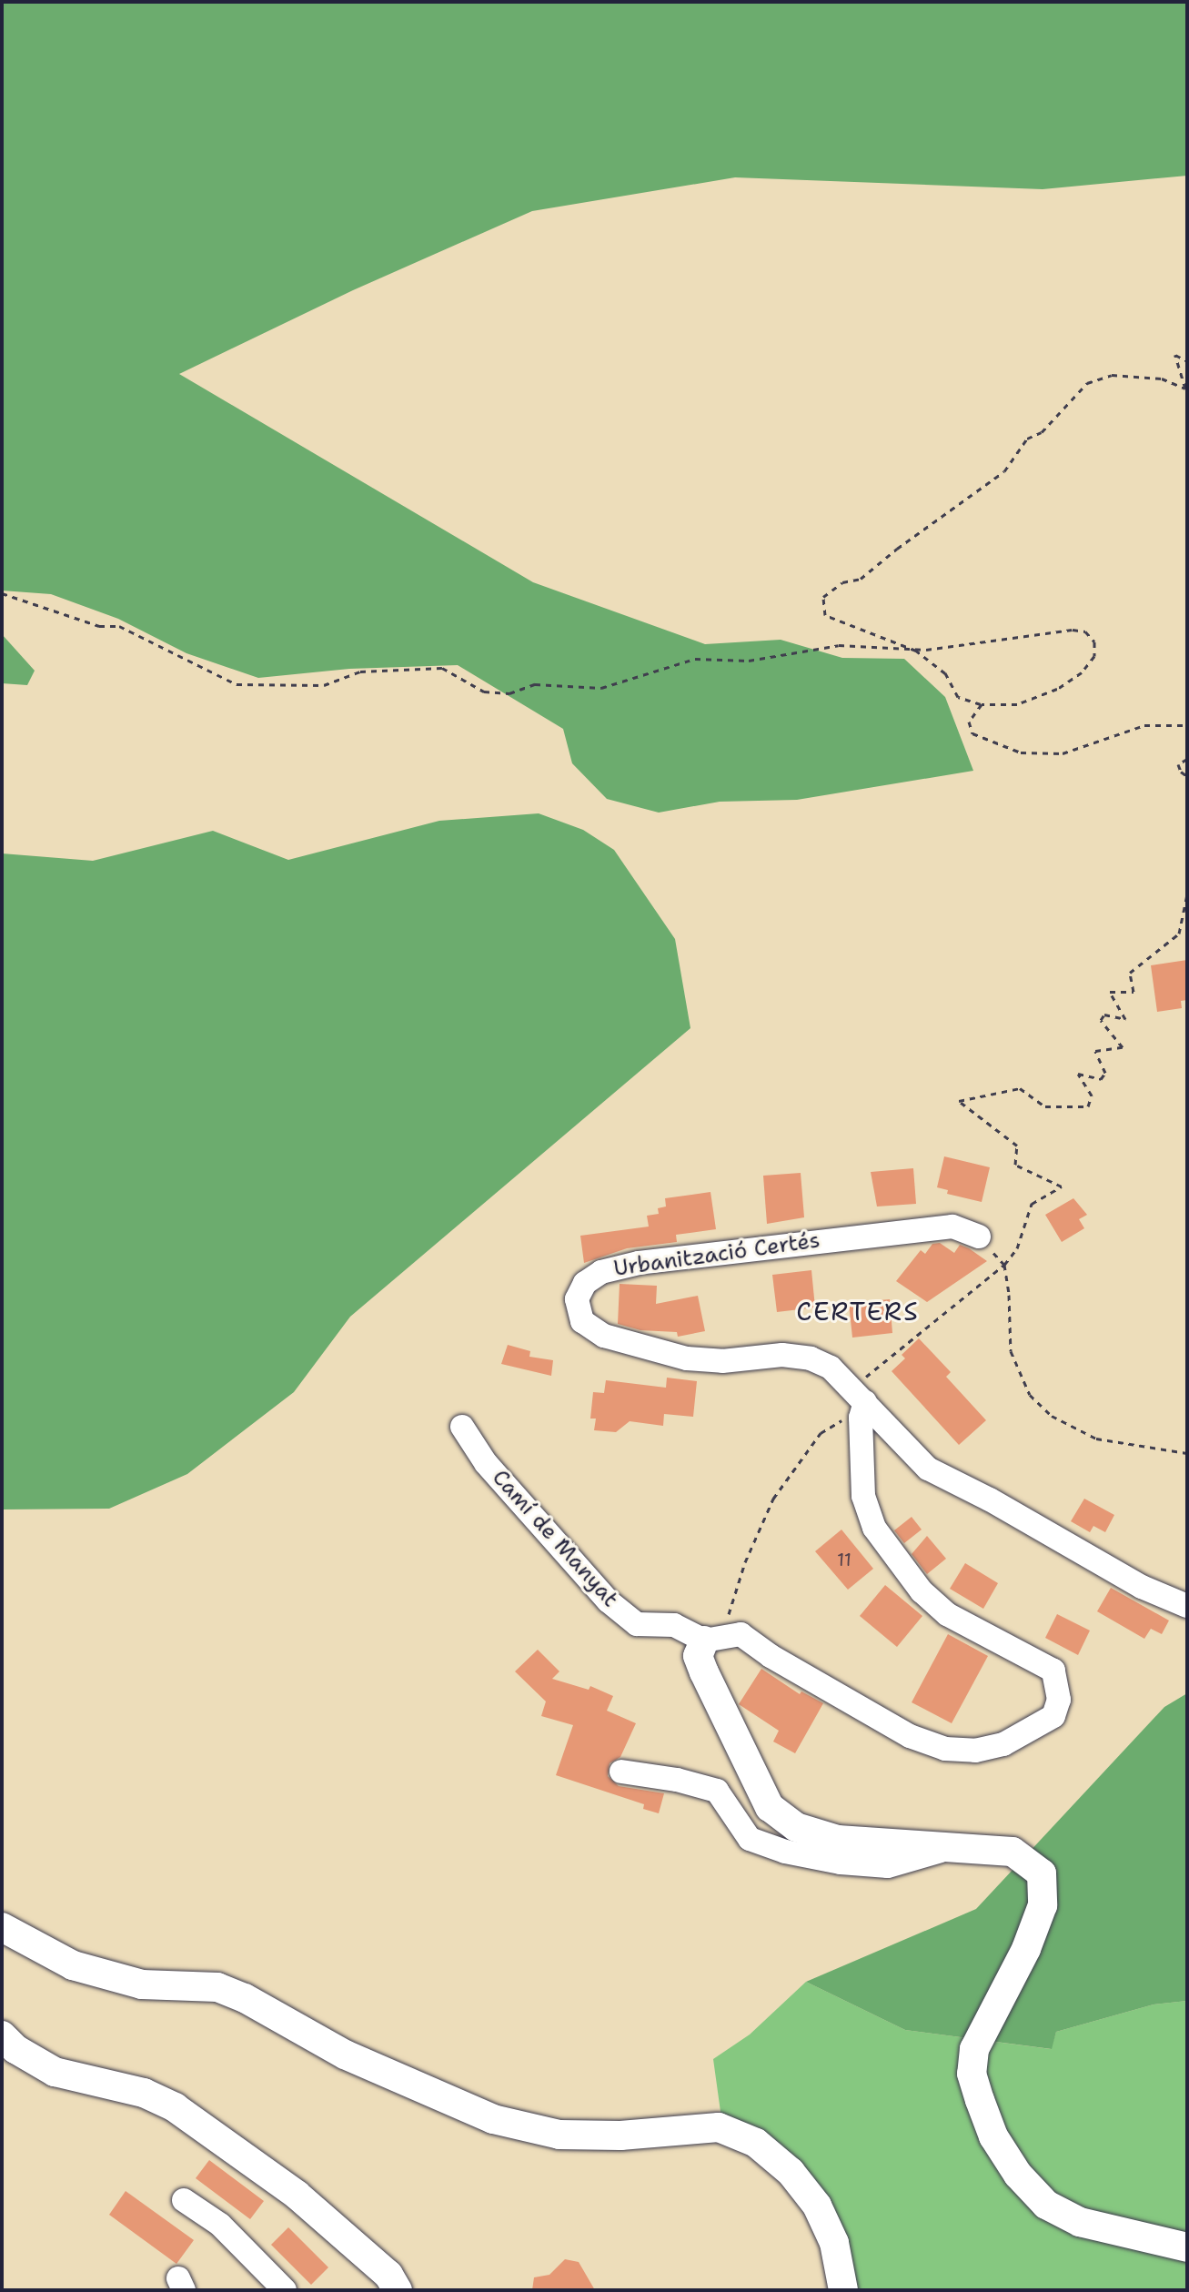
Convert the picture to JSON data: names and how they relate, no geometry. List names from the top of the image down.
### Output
{
  "streets": {
    "street": ["Urbanització Certés", "Camí de Manyat"]
  },
  "districts": ["CERTERS"],
  "house_numbers": ["11"]
}
